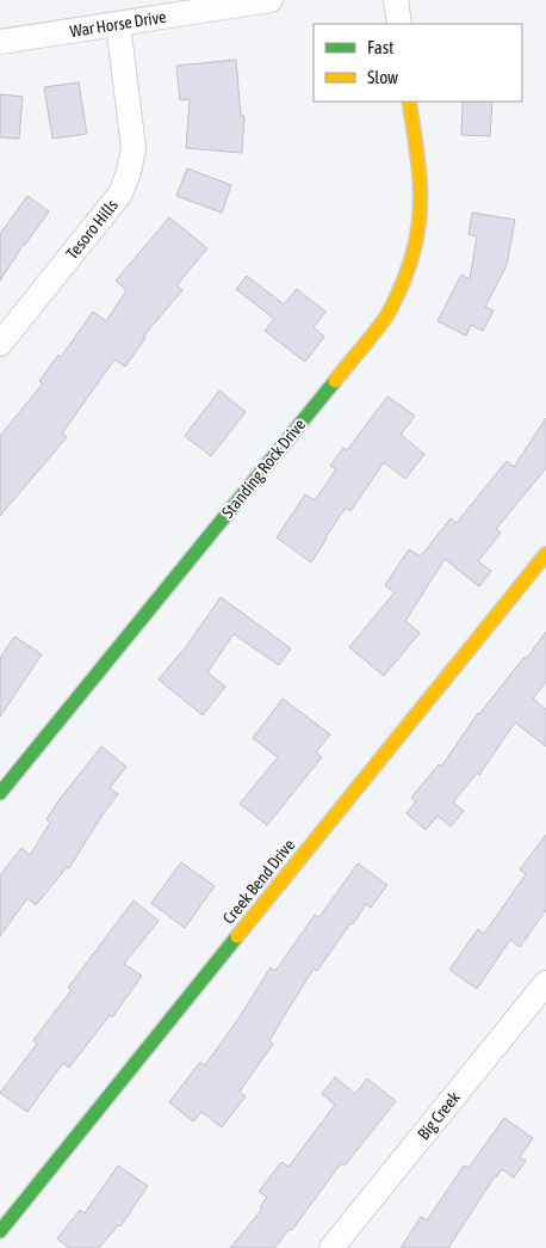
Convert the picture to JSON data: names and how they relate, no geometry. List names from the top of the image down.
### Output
{
  "streets": {
    "street": [
      "War Horse Drive",
      "Tesoro Hills",
      "Standing Rock Drive",
      "Creek Bend Drive",
      "Big Creek"
    ]
  },
  "crossings": [
    ["War Horse Drive", "Tesoro Hills"]
  ],
  "legend": ["Fast", "Slow"]
}
